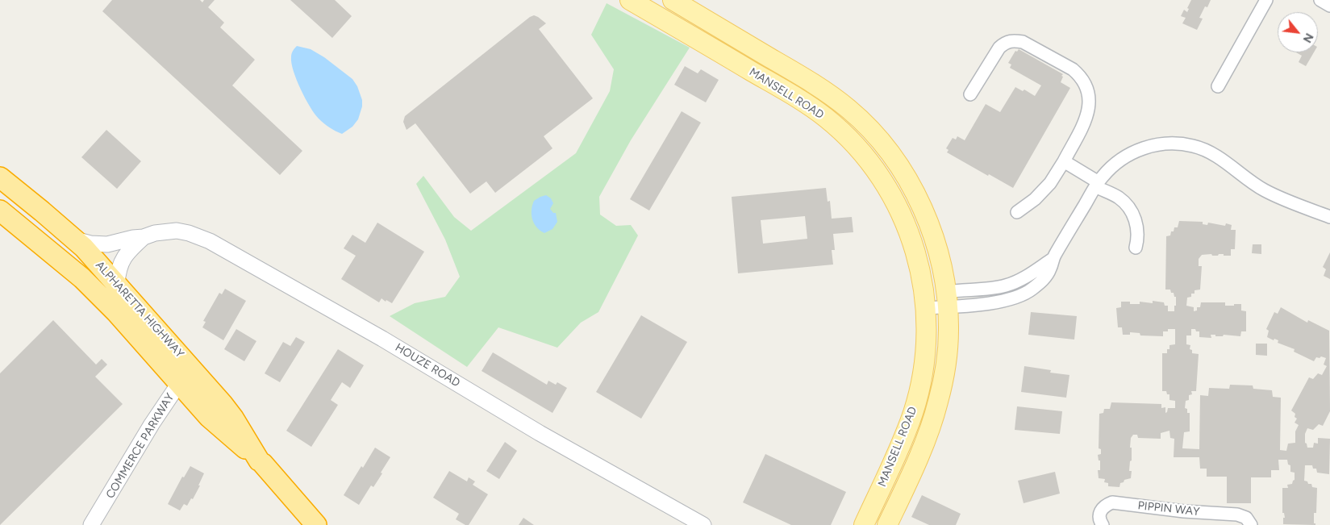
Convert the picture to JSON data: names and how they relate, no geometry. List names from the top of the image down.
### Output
{
  "streets": {
    "highway": ["ALPHARETTA HIGHWAY"],
    "main road": ["MANSELL ROAD"],
    "street": ["HOUZE ROAD", "COMMERCE PARKWAY", "PIPPIN WAY"]
  },
  "crossings": [
    ["ALPHARETTA HIGHWAY", "HOUZE ROAD"],
    ["ALPHARETTA HIGHWAY", "COMMERCE PARKWAY"]
  ],
  "north": "bottom right"
}
